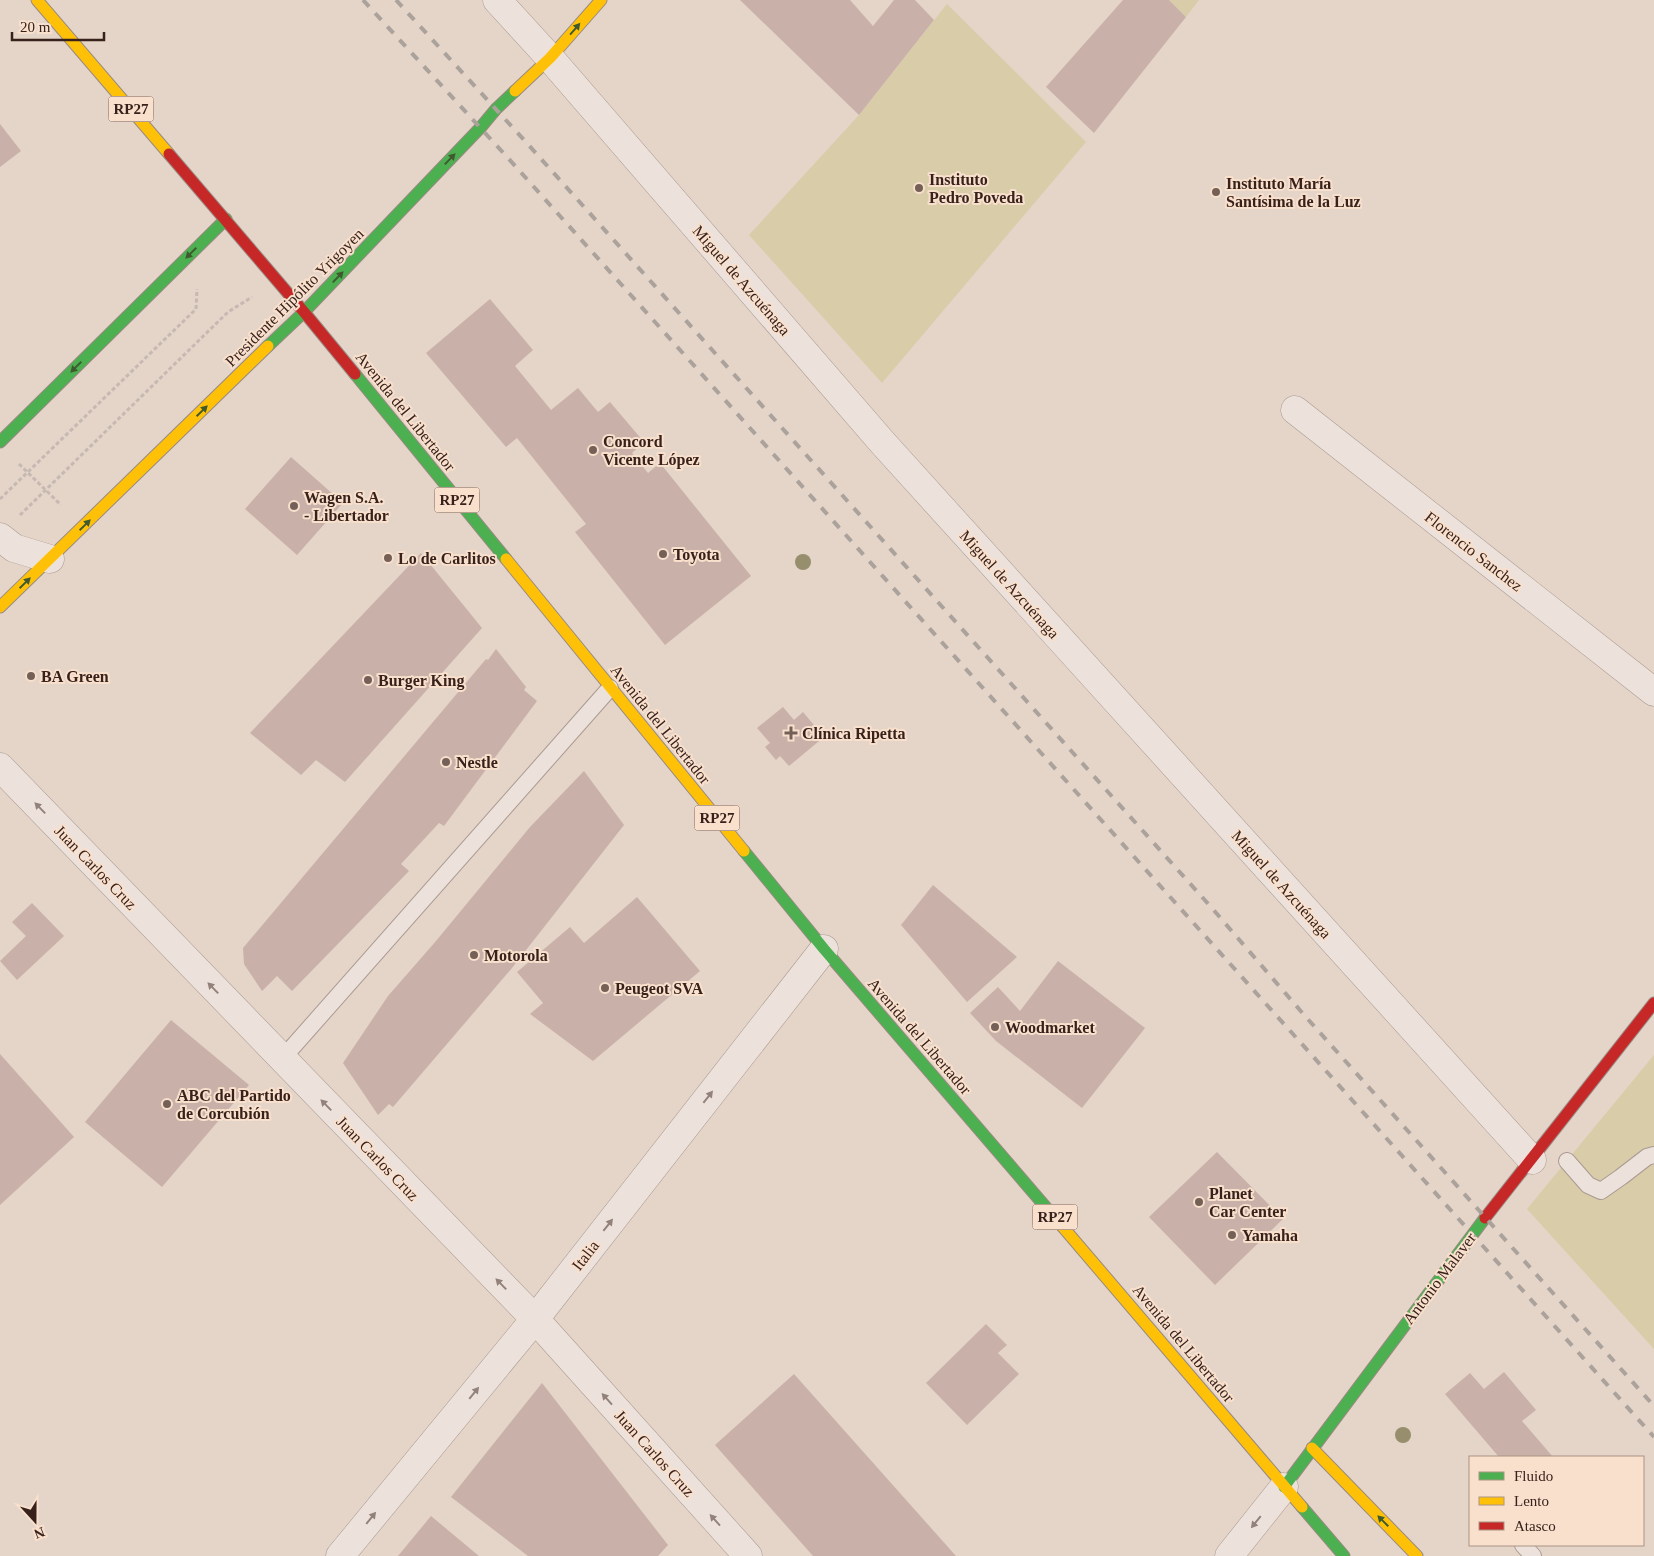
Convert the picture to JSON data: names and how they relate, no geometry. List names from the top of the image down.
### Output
{
  "streets": {
    "main road": [
      "RP27",
      "Presidente Hipólito Yrigoyen",
      "Avenida del Libertador",
      "Antonio Malaver"
    ],
    "street": [
      "Miguel de Azcuénaga",
      "Florencio Sanchez",
      "Juan Carlos Cruz",
      "Italia"
    ]
  },
  "crossings": [
    ["Miguel de Azcuénaga", "Presidente Hipólito Yrigoyen"],
    ["Miguel de Azcuénaga", "Antonio Malaver"],
    ["Presidente Hipólito Yrigoyen", "Avenida del Libertador"],
    ["Avenida del Libertador", "Italia"],
    ["Avenida del Libertador", "Antonio Malaver"],
    ["Juan Carlos Cruz", "Italia"]
  ],
  "one_way": ["Presidente Hipólito Yrigoyen", "Juan Carlos Cruz", "Italia"],
  "places": {
    "other": [
      "Instituto Pedro Poveda",
      "Instituto María Santísima de la Luz",
      "Concord Vicente López",
      "Wagen S.A. - Libertador",
      "Toyota",
      "Lo de Carlitos",
      "BA Green",
      "Burger King",
      "Nestle",
      "Motorola",
      "Peugeot SVA",
      "Woodmarket",
      "ABC del Partido de Corcubión",
      "Planet Car Center",
      "Yamaha"
    ],
    "health": ["Clínica Ripetta"]
  },
  "legend": ["Fluido", "Lento", "Atasco"],
  "scale_bar": "20 m",
  "north": "bottom"
}
